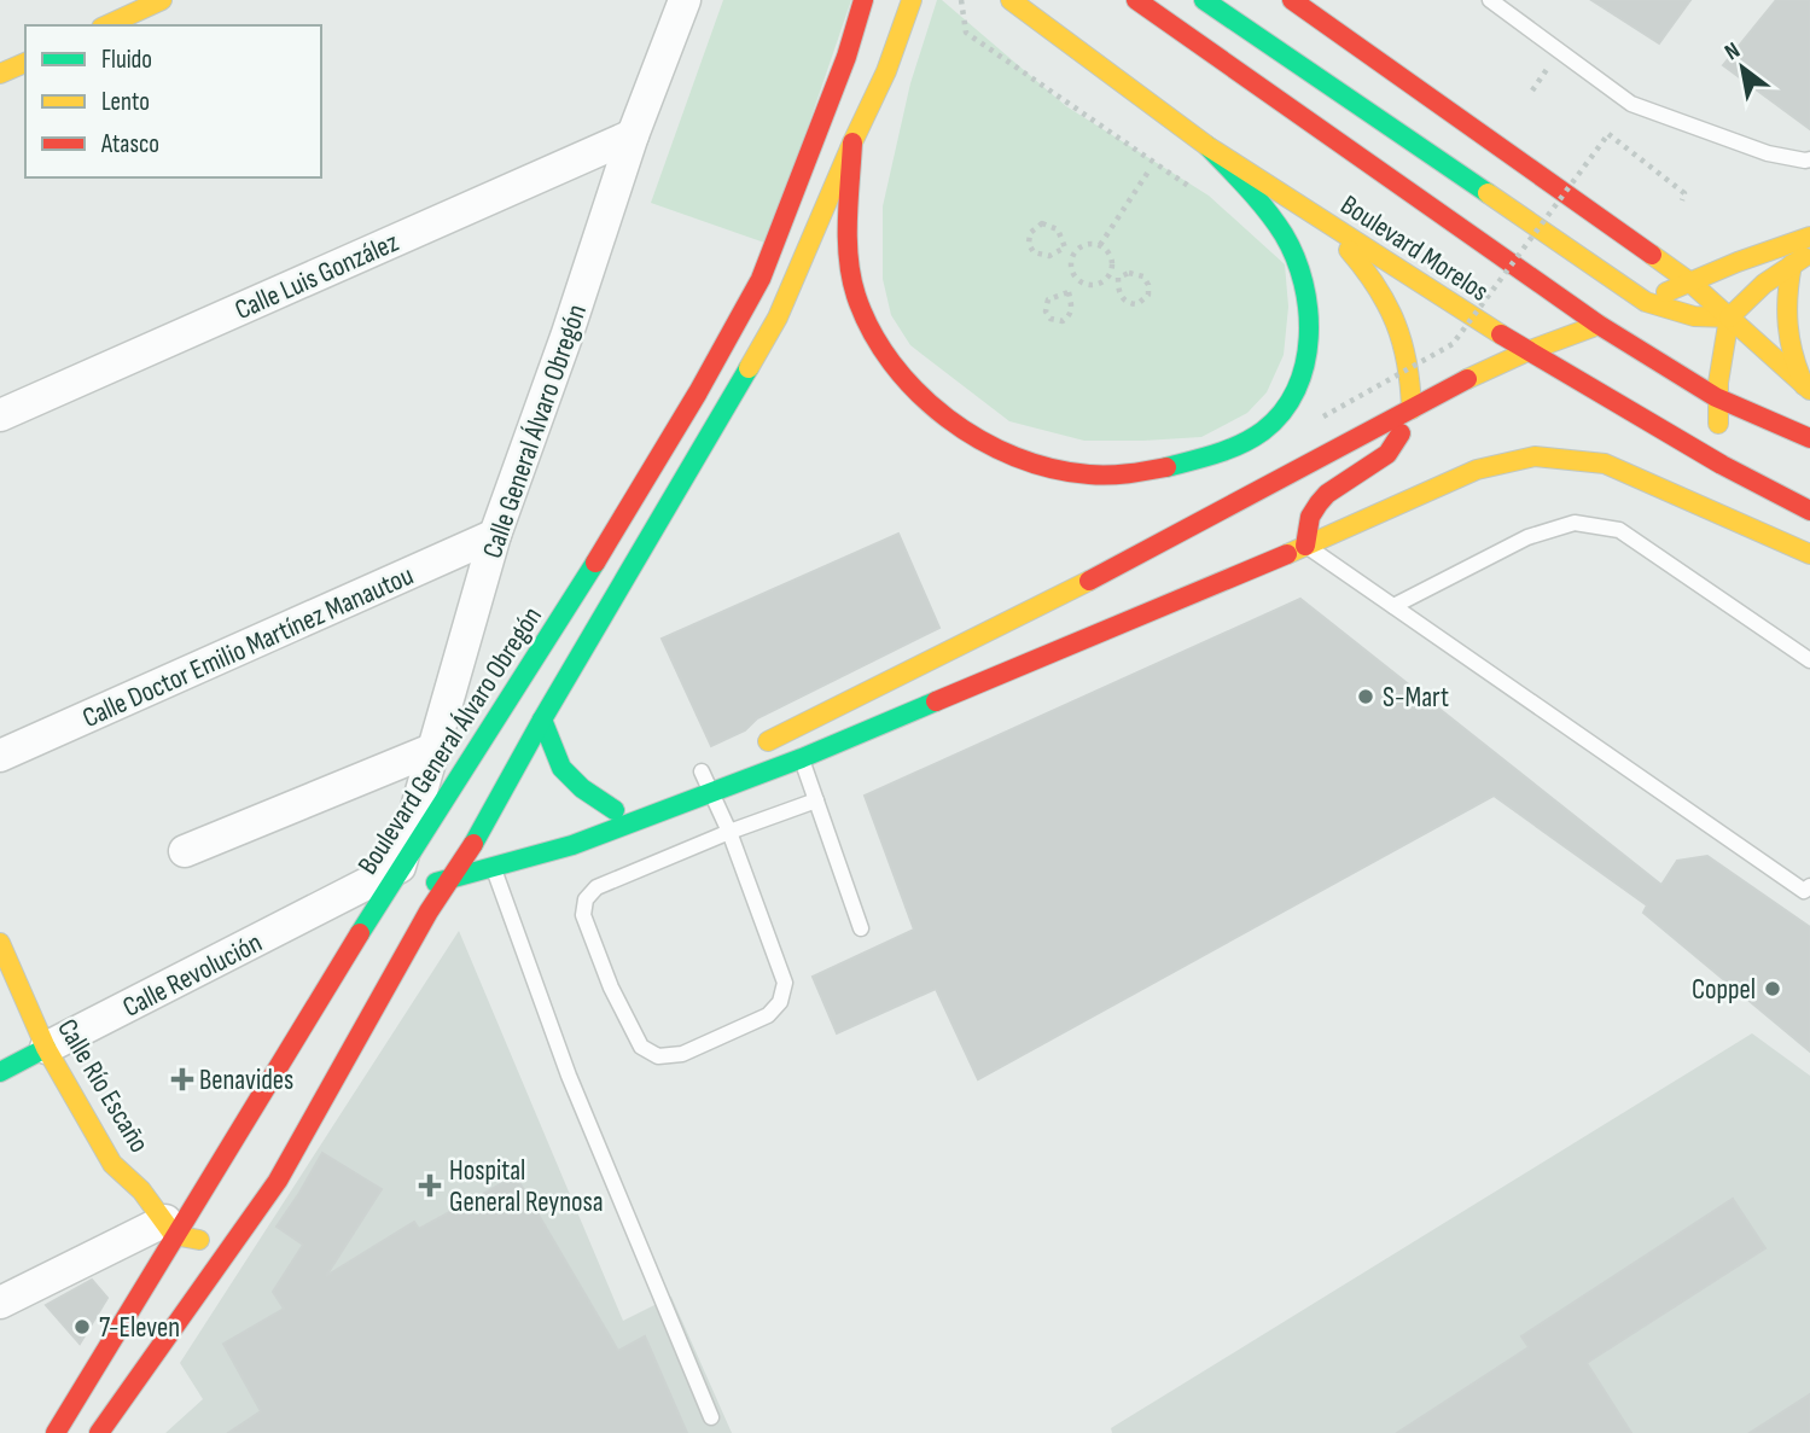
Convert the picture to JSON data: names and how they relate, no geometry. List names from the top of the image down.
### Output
{
  "streets": {
    "main road": [
      "Boulevard Morelos",
      "Boulevard General Álvaro Obregón",
      "Calle Revolución",
      "Calle Río Escaño"
    ],
    "street": ["Calle Luis González", "Calle General Álvaro Obregón", "Calle Doctor Emilio Martínez Manautou"]
  },
  "crossings": [
    ["Calle Luis González", "Calle General Álvaro Obregón"],
    ["Calle General Álvaro Obregón", "Calle Doctor Emilio Martínez Manautou"],
    ["Calle General Álvaro Obregón", "Boulevard General Álvaro Obregón"],
    ["Calle General Álvaro Obregón", "Calle Revolución"],
    ["Boulevard General Álvaro Obregón", "Calle Revolución"],
    ["Boulevard General Álvaro Obregón", "Calle Río Escaño"],
    ["Calle Revolución", "Calle Río Escaño"]
  ],
  "places": {
    "other": ["S-Mart", "Coppel", "7-Eleven"],
    "health": ["Benavides", "Hospital General Reynosa"]
  },
  "legend": ["Fluido", "Lento", "Atasco"],
  "north": "top left"
}
